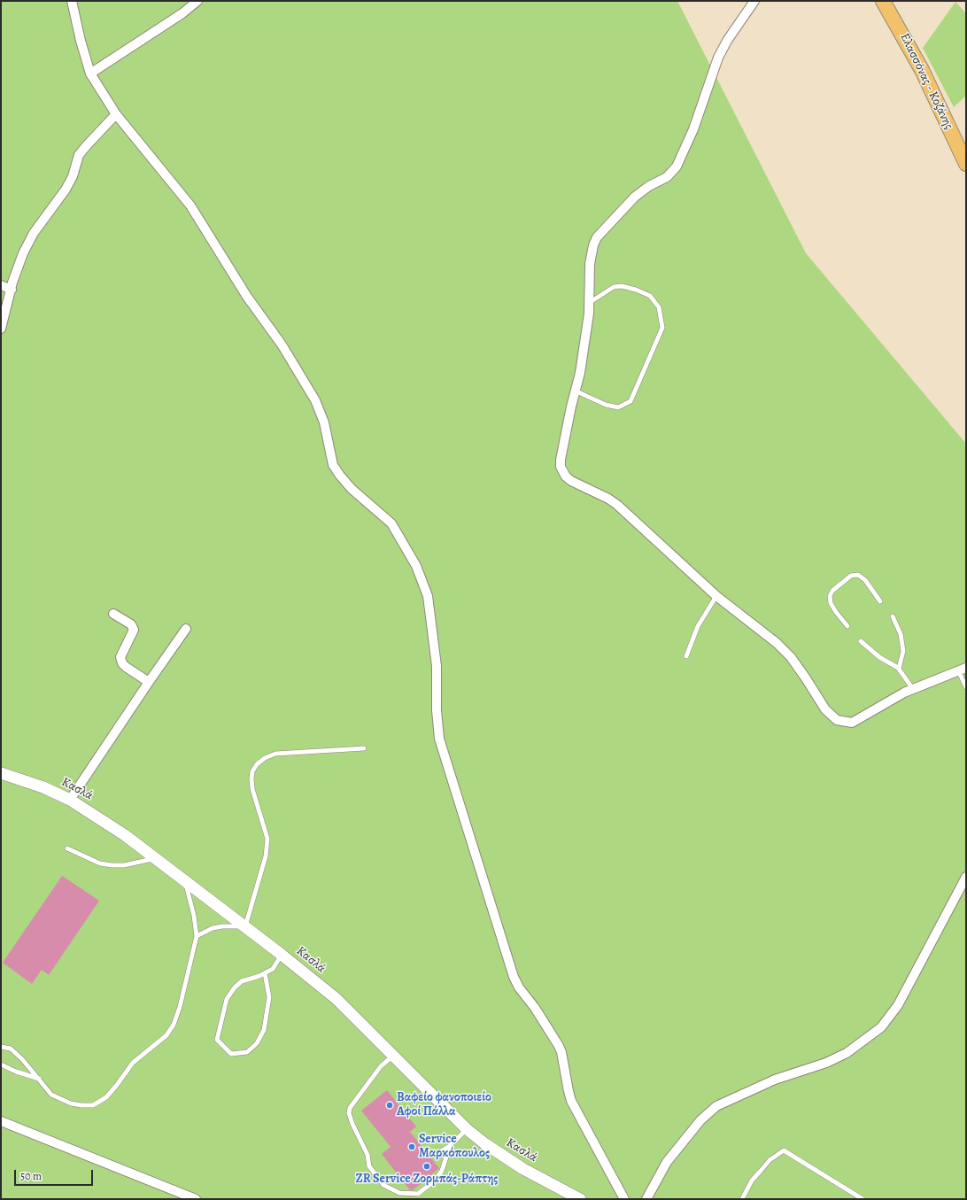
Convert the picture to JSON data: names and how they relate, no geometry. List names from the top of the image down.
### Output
{
  "streets": {
    "main road": ["Ελασσόνας - Κοζάνης"],
    "street": ["Κασλά"]
  },
  "places": ["Βαφείο φανοποιείο Αφοί Πάλλα", "Service Μαρκόπουλος", "ZR Service Ζορμπάς-Ράπτης"],
  "scale_bar": "50 m"
}
